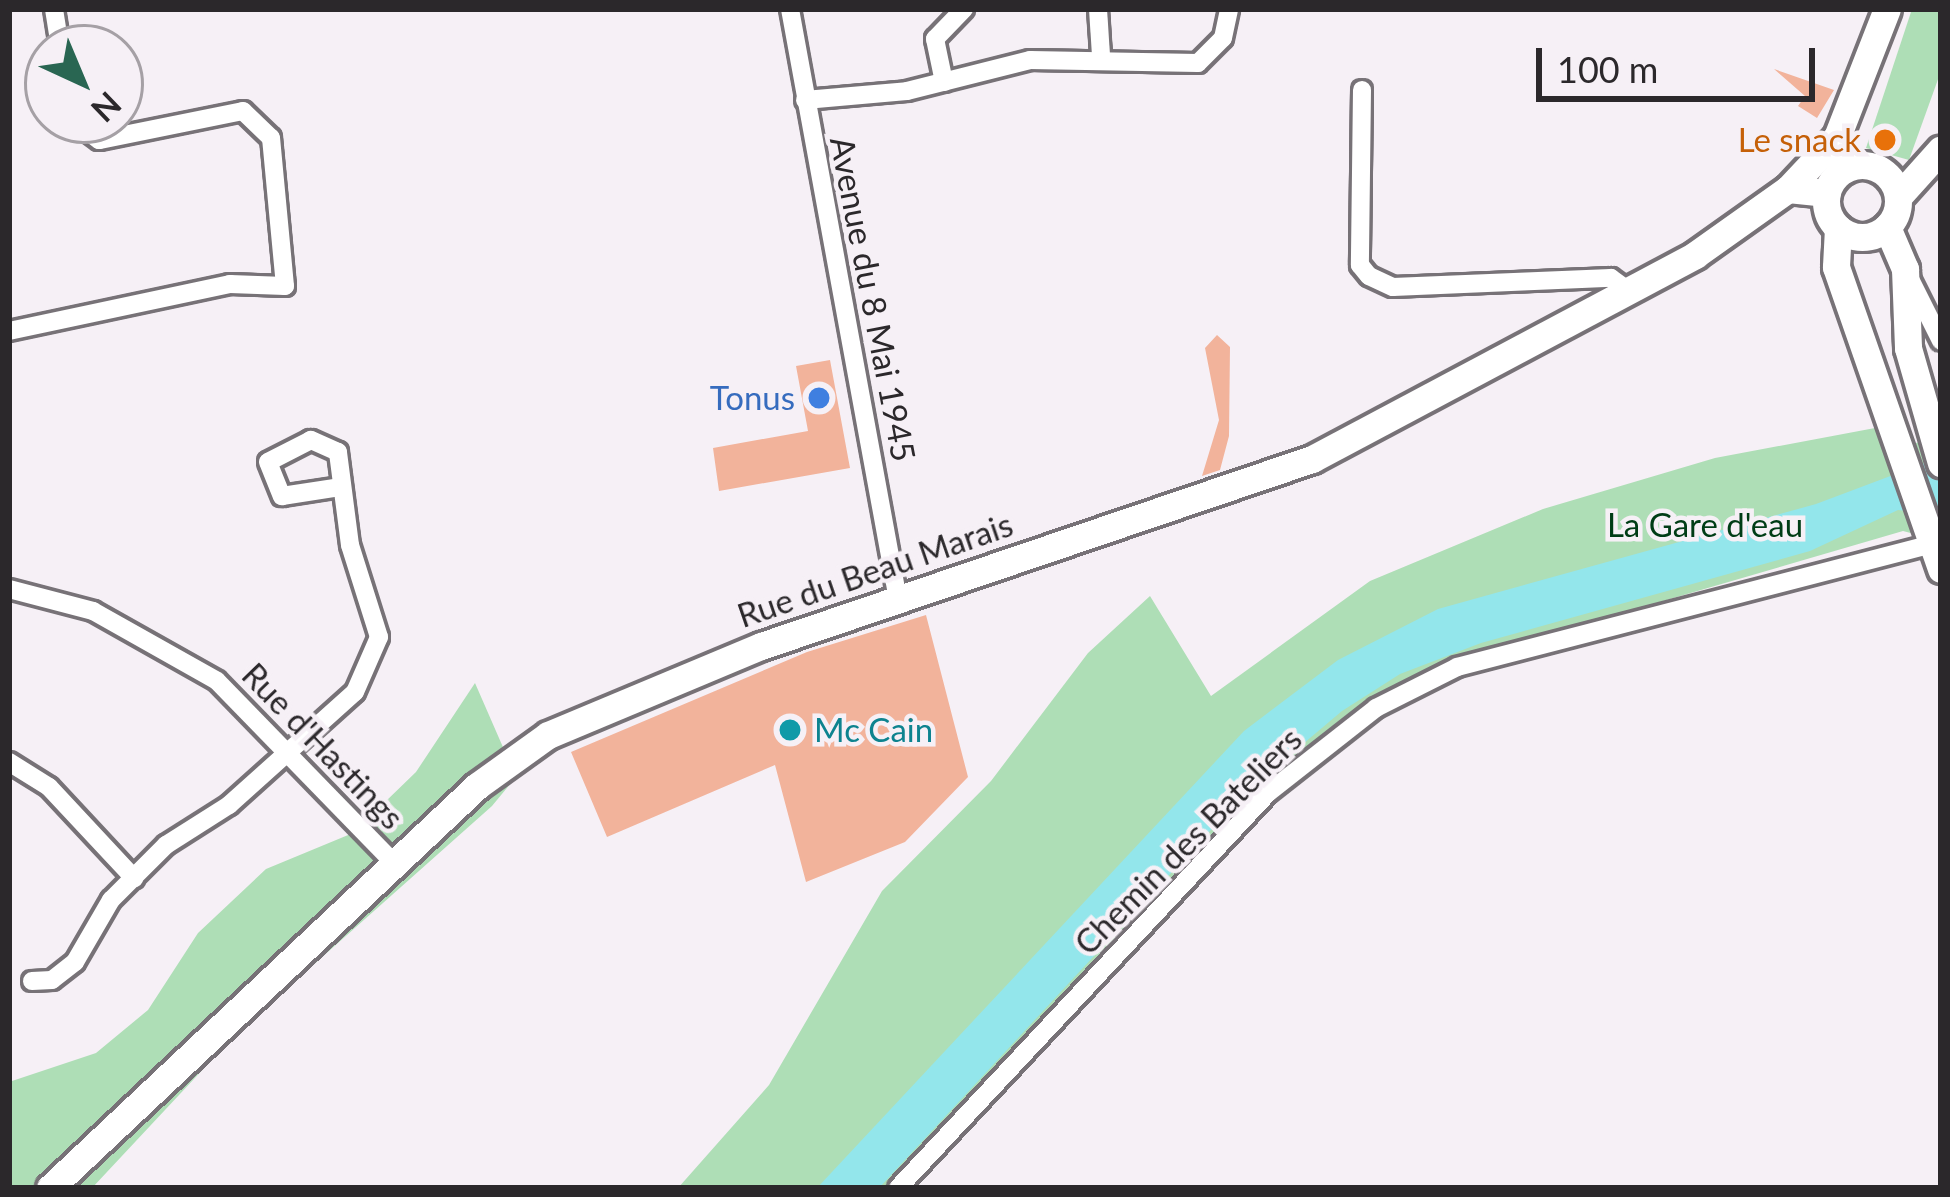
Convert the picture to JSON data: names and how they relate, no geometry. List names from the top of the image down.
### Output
{
  "streets": {
    "street": [
      "Avenue du 8 Mai 1945",
      "Rue du Beau Marais",
      "Rue d'Hastings",
      "Chemin des Bateliers"
    ]
  },
  "crossings": [
    ["Avenue du 8 Mai 1945", "Rue du Beau Marais"],
    ["Rue du Beau Marais", "Rue d'Hastings"]
  ],
  "parks": ["La Gare d'eau"],
  "places": ["Le snack", "Tonus", "Mc Cain"],
  "scale_bar": "100 m",
  "north": "bottom right"
}
